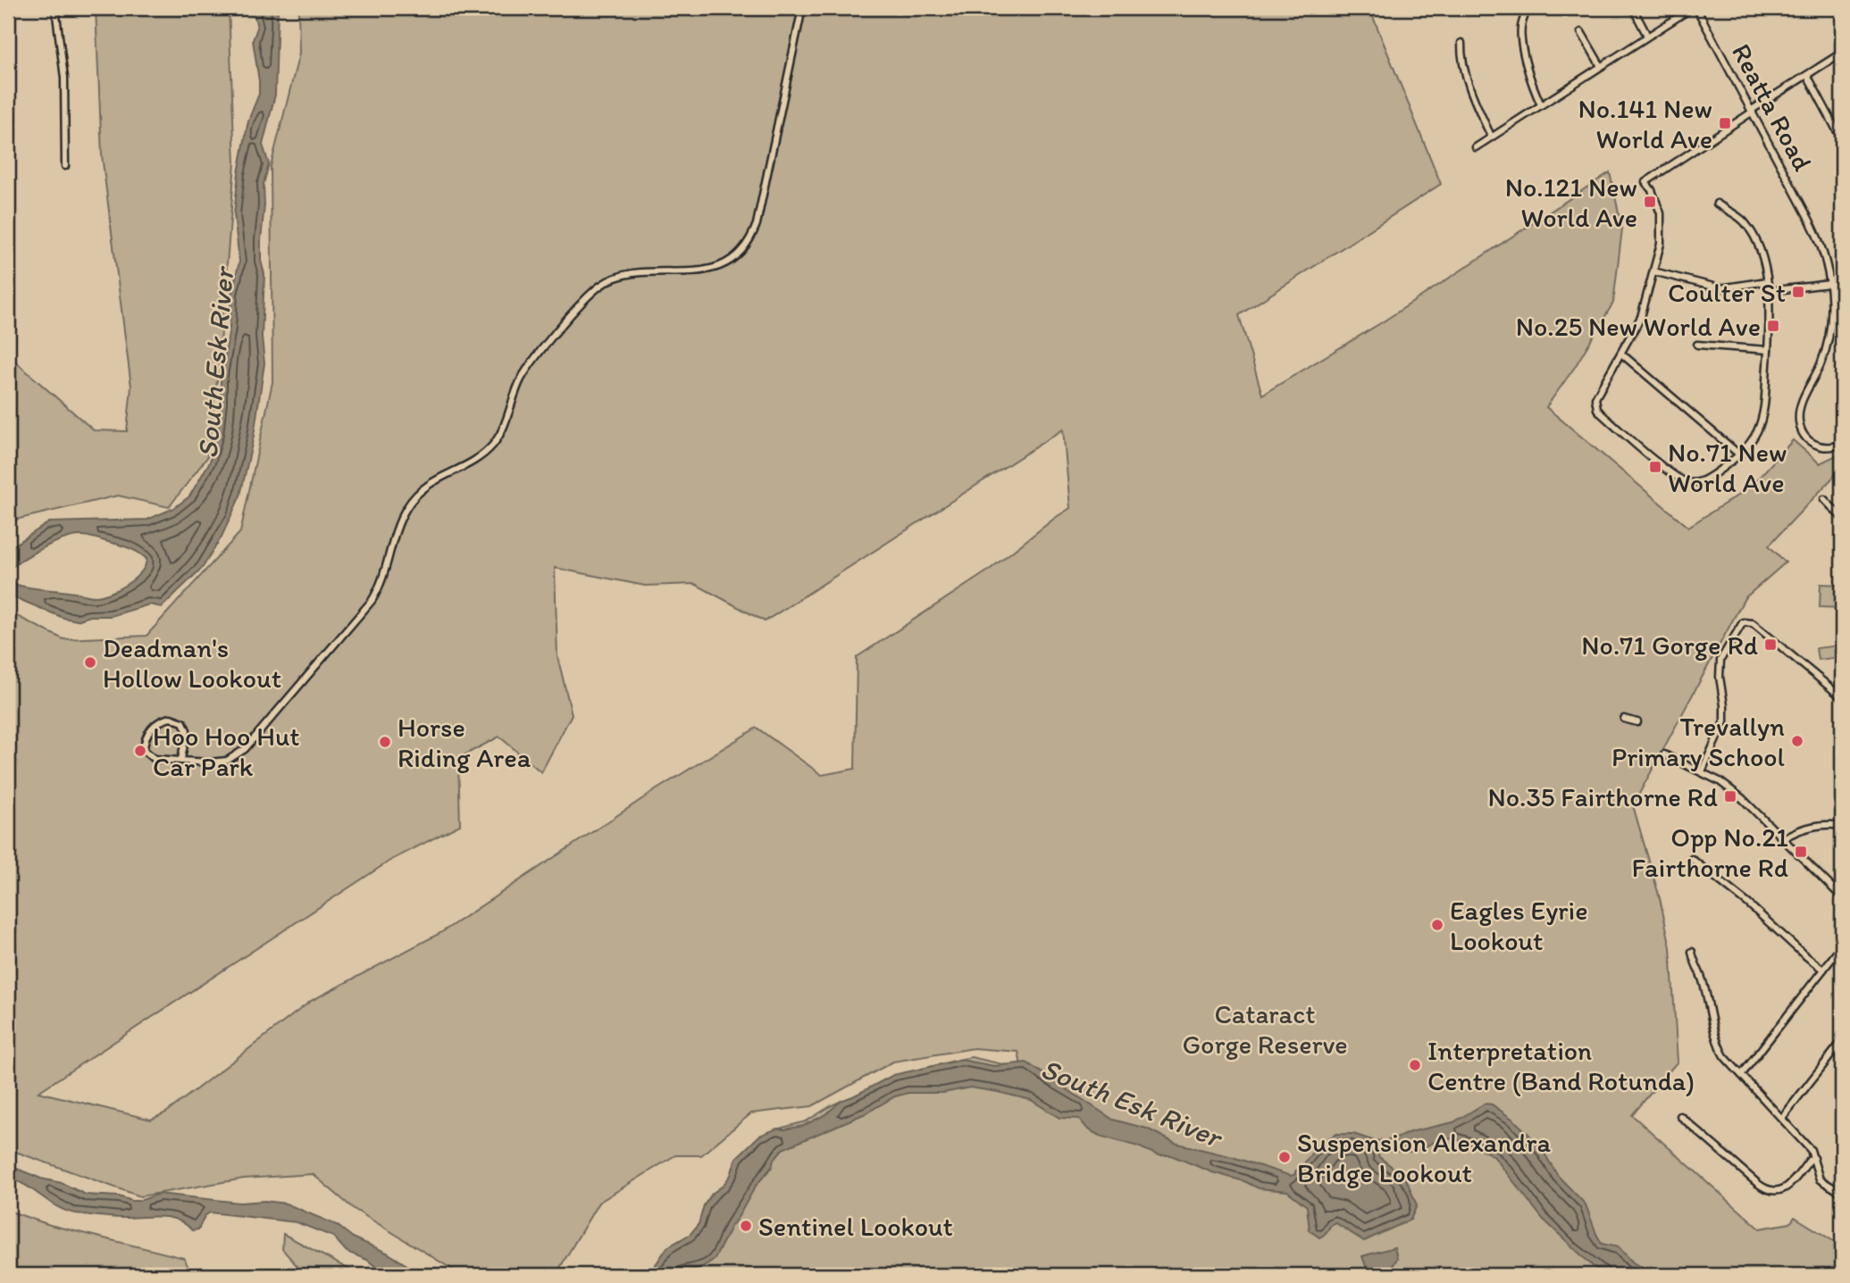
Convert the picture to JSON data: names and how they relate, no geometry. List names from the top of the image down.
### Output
{
  "streets": {
    "street": ["Reatta Road"]
  },
  "water": ["South Esk River"],
  "parks": ["Cataract Gorge Reserve"],
  "places": {
    "transit": [
      "No.141 New World Ave",
      "No.121 New World Ave",
      "Coulter St",
      "No.25 New World Ave",
      "No.71 New World Ave",
      "No.71 Gorge Rd",
      "No.35 Fairthorne Rd",
      "Opp No.21 Fairthorne Rd"
    ],
    "other": [
      "Deadman's Hollow Lookout",
      "Trevallyn Primary School",
      "Horse Riding Area",
      "Hoo Hoo Hut Car Park",
      "Eagles Eyrie Lookout",
      "Interpretation Centre (Band Rotunda)",
      "Suspension Alexandra Bridge Lookout",
      "Sentinel Lookout"
    ]
  }
}
